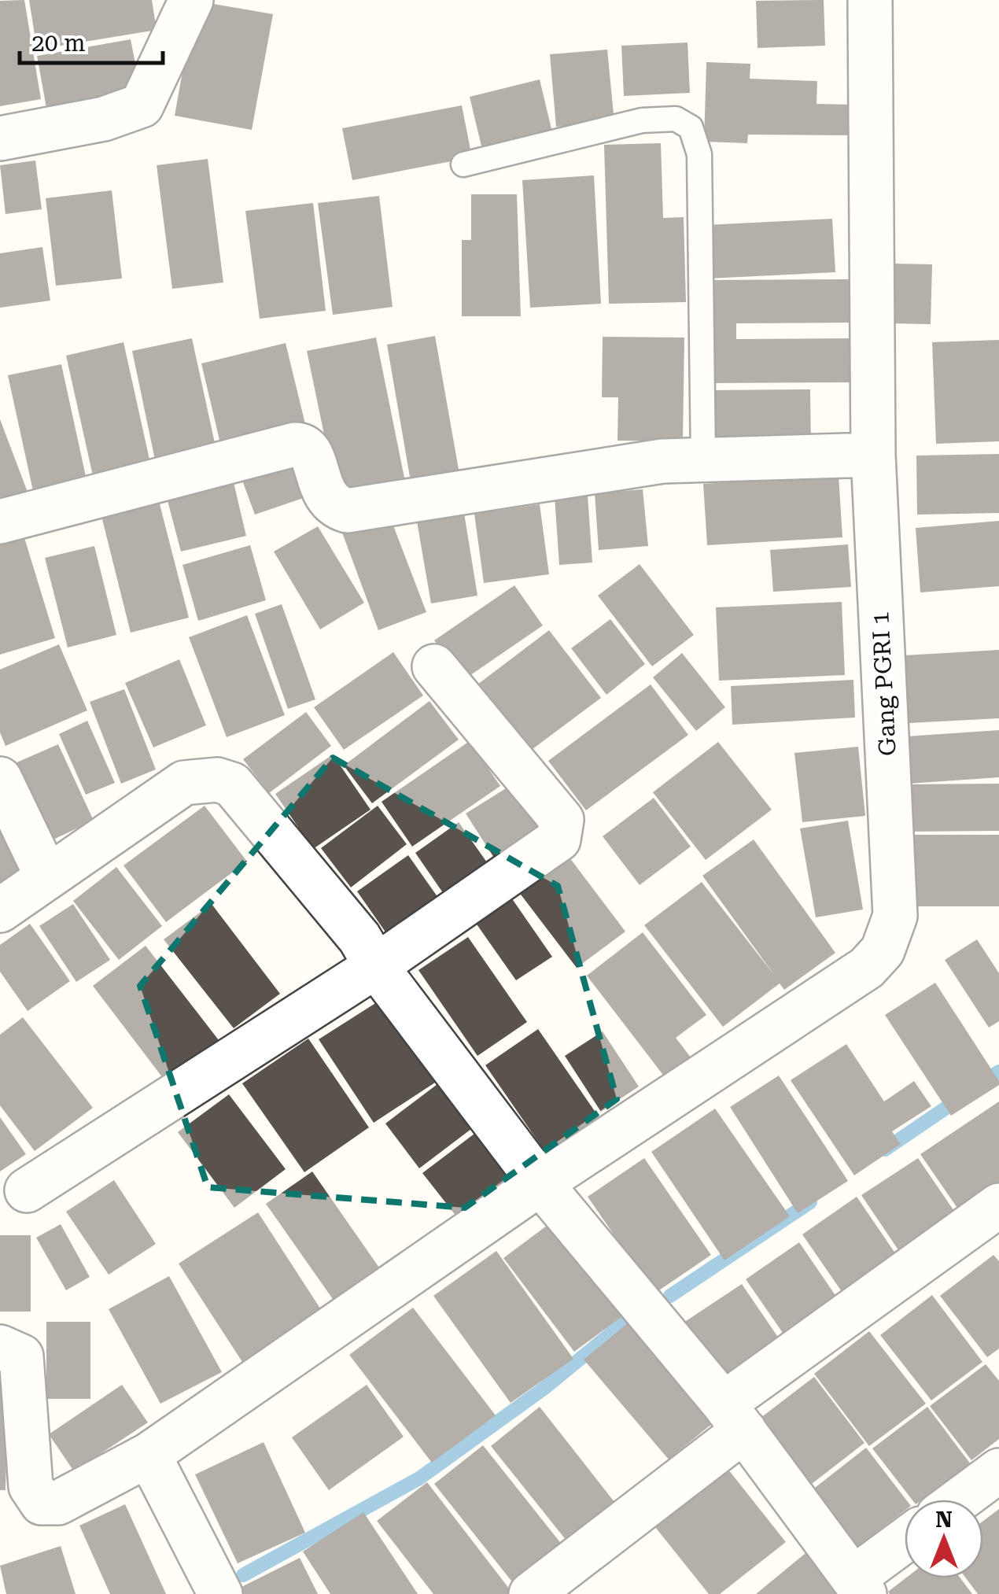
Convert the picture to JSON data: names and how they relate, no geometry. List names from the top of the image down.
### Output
{
  "streets": {
    "street": ["Gang PGRI 1"]
  },
  "scale_bar": "20 m",
  "north": "top"
}
